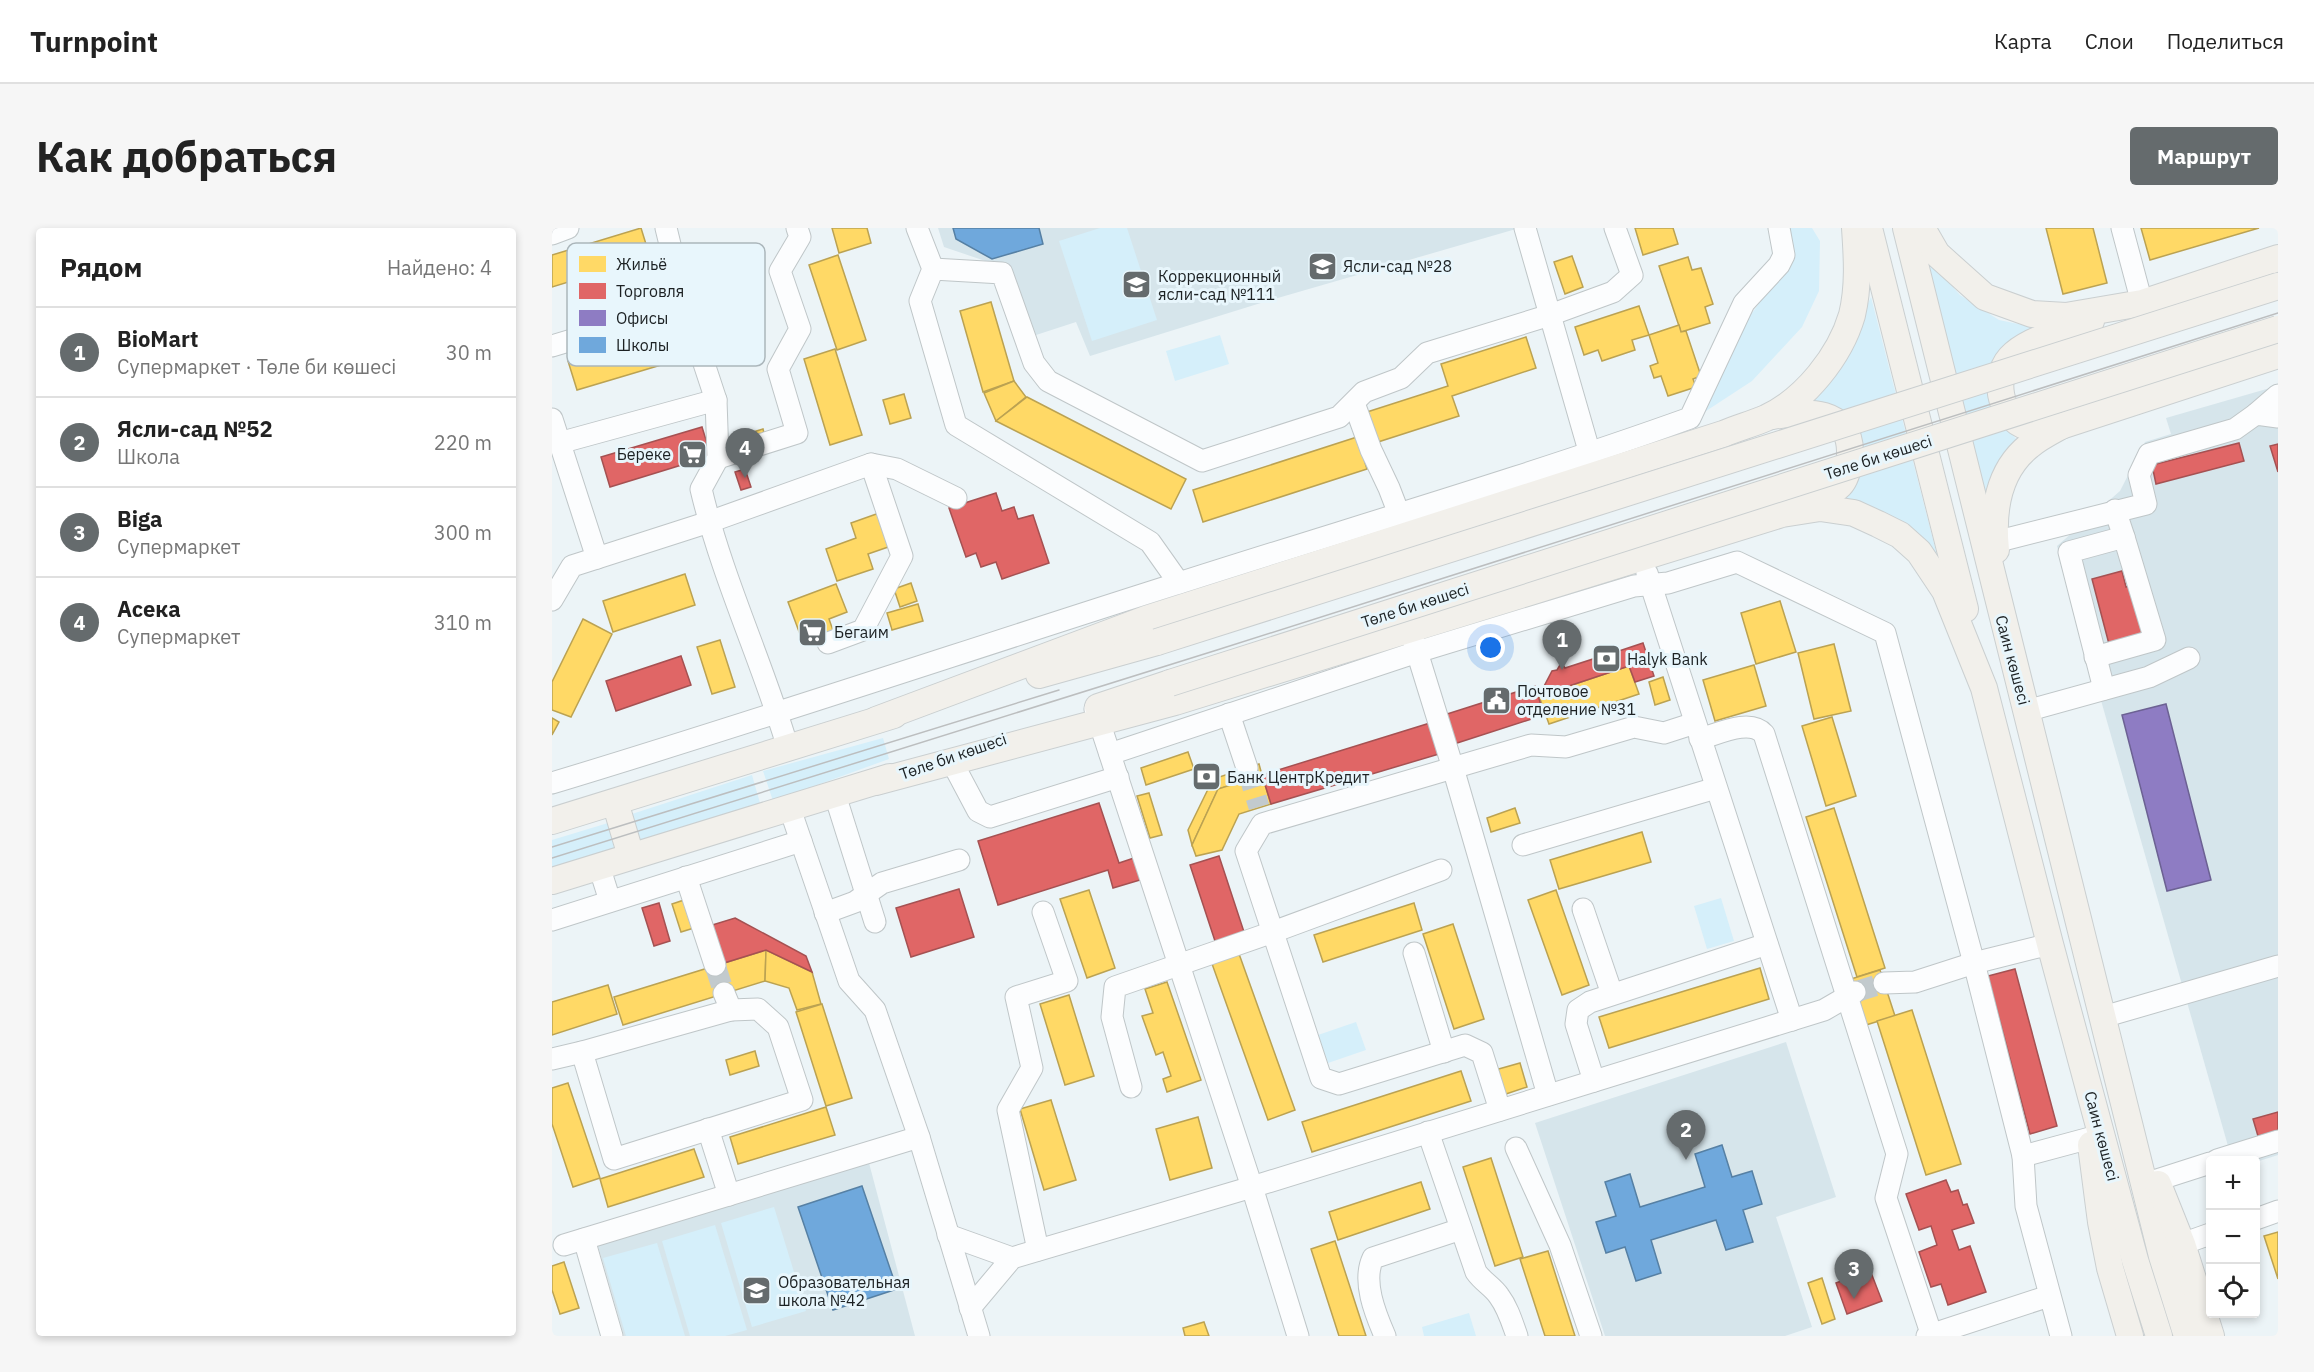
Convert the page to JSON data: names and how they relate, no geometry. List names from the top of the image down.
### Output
{
  "streets": {
    "main road": ["Төле би көшесі", "Саин көшесі"]
  },
  "places": {
    "school or university": ["Ясли-сад №28", "Коррекционный ясли-сад №111", "Образовательная школа №42"],
    "supermarket": ["Береке", "Бегаим"],
    "bank": ["Halyk Bank", "Банк ЦентрКредит"],
    "public building": ["Почтовое отделение №31"]
  },
  "legend": [
    "Жильё",
    "Торговля",
    "Офисы",
    "Школы"
  ],
  "page": {
    "header": "Turnpoint",
    "nav": ["Карта", "Слои", "Поделиться"],
    "buttons": "Маршрут",
    "title": "Как добраться",
    "heading": ["Рядом", "Найдено: 4"],
    "list": [
      {
        "mark": "1",
        "name": "BioMart",
        "note": "Супермаркет · Төле би көшесі",
        "value": "30 m"
      },
      {
        "mark": "2",
        "name": "Ясли-сад №52",
        "note": "Школа",
        "value": "220 m"
      },
      {
        "mark": "3",
        "name": "Biga",
        "note": "Супермаркет",
        "value": "300 m"
      },
      {
        "mark": "4",
        "name": "Асека",
        "note": "Супермаркет",
        "value": "310 m"
      }
    ],
    "pins": [
      "4",
      "1",
      "2",
      "3"
    ],
    "map_buttons": ["+", "−"]
  }
}
